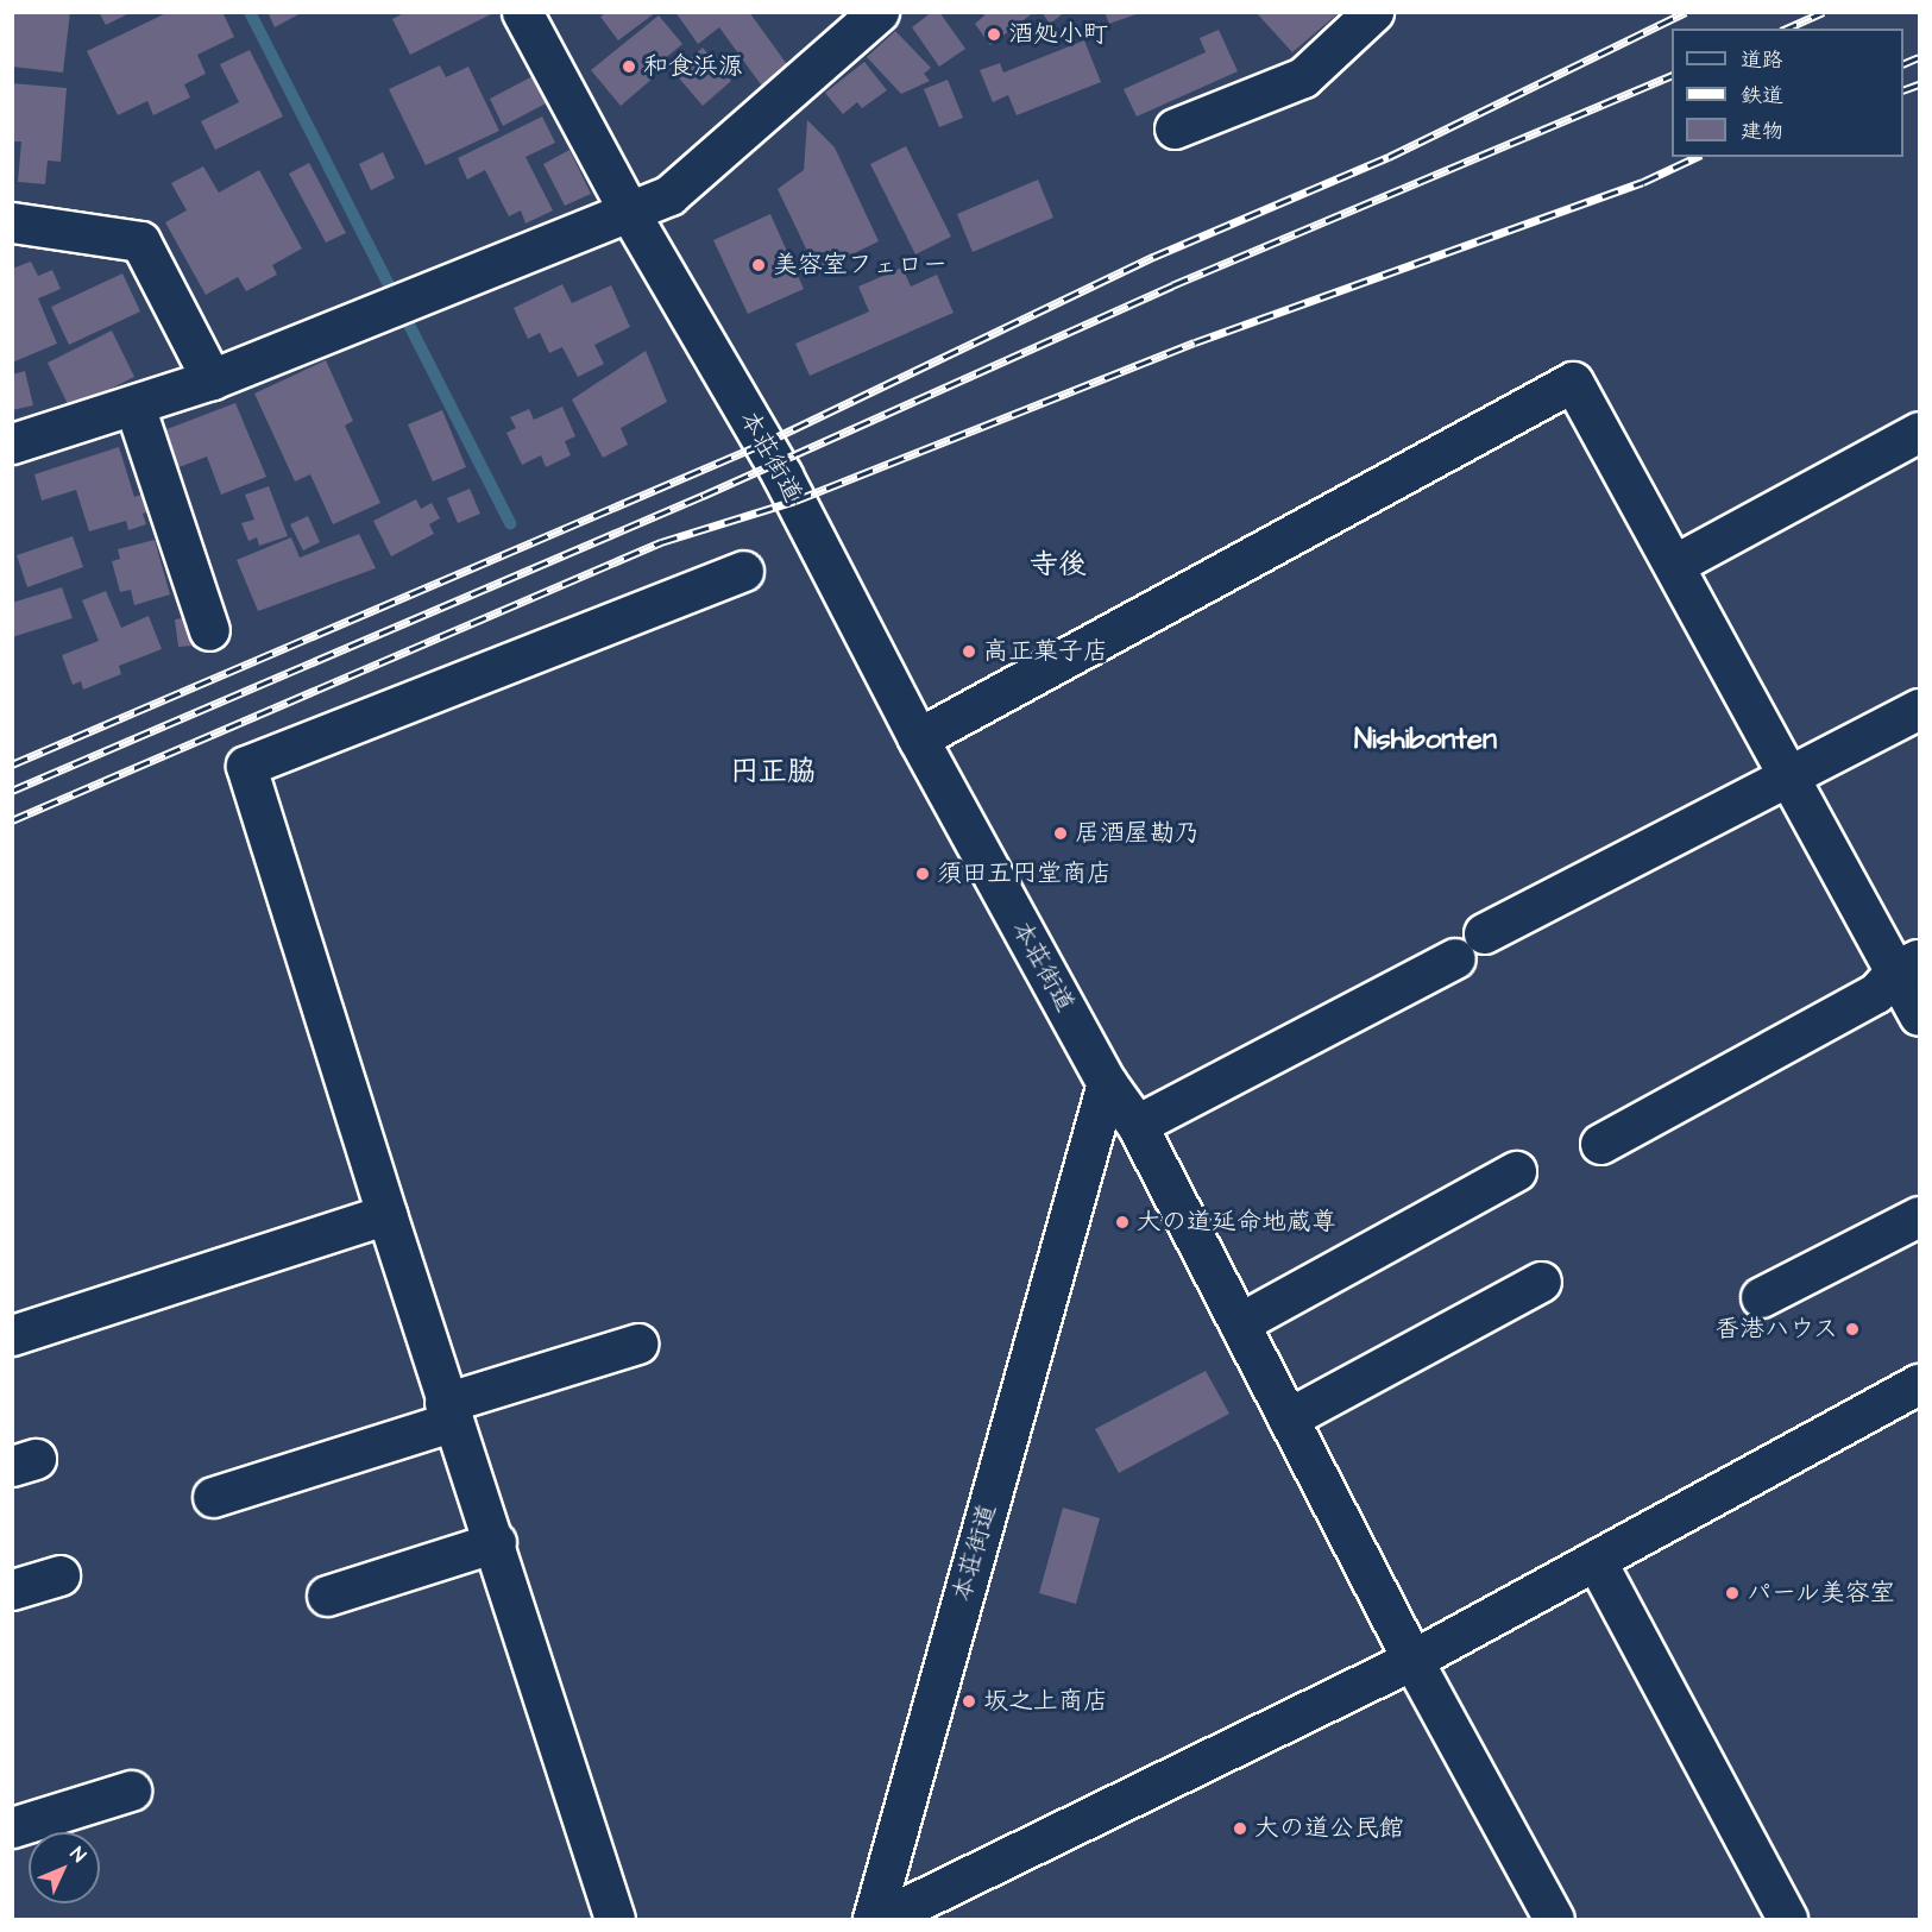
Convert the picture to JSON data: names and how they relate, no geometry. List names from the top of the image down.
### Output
{
  "streets": {
    "street": ["本荘街道"]
  },
  "districts": ["寺後", "Nishibonten", "円正脇"],
  "places": [
    "酒処小町",
    "和食浜源",
    "美容室フェロー",
    "高正菓子店",
    "居酒屋勘乃",
    "須田五円堂商店",
    "大の道延命地蔵尊",
    "香港ハウス",
    "パール美容室",
    "坂之上商店",
    "大の道公民館"
  ],
  "legend": ["道路", "鉄道", "建物"],
  "north": "top right"
}
